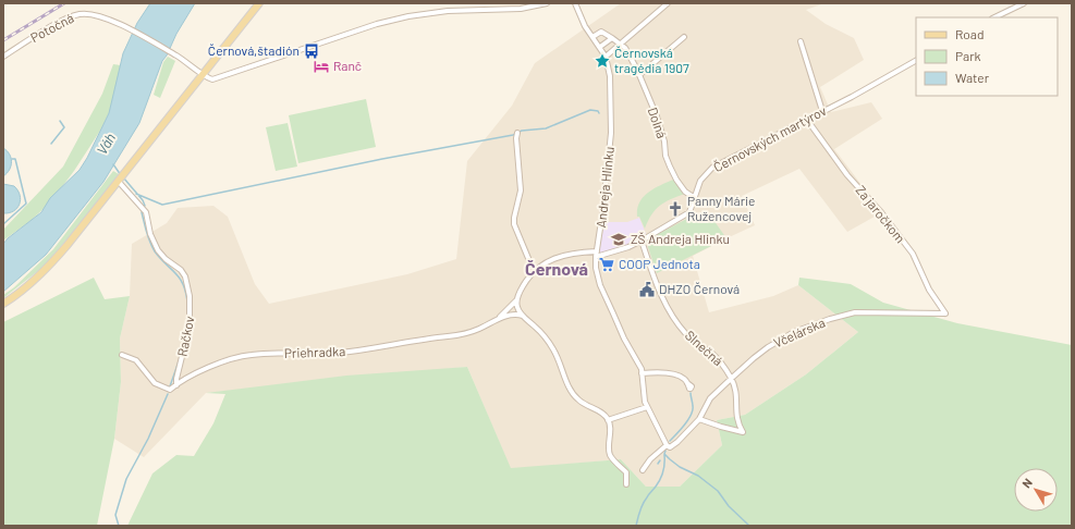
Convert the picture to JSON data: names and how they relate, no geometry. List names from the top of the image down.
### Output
{
  "streets": {
    "street": [
      "Potočná",
      "Dolná",
      "Černovských martýrov",
      "Andreja Hlinku",
      "Za jaročkom",
      "Včelárska",
      "Račkov",
      "Slnečná",
      "Priehradka"
    ]
  },
  "crossings": [
    ["Dolná", "Černovských martýrov"],
    ["Černovských martýrov", "Andreja Hlinku"],
    ["Černovských martýrov", "Za jaročkom"],
    ["Černovských martýrov", "Slnečná"],
    ["Za jaročkom", "Včelárska"],
    ["Včelárska", "Slnečná"],
    ["Račkov", "Priehradka"]
  ],
  "districts": ["Černová"],
  "water": ["Váh"],
  "places": {
    "bus stop": ["Černová,štadión"],
    "place": ["Černovská tragédia 1907"],
    "hotel": ["Ranč"],
    "church": ["Panny Márie Ružencovej"],
    "school or university": ["ZŠ Andreja Hlinku"],
    "supermarket": ["COOP Jednota"],
    "public building": ["DHZO Černová"]
  },
  "legend": ["Road", "Park", "Water"],
  "north": "top left"
}
